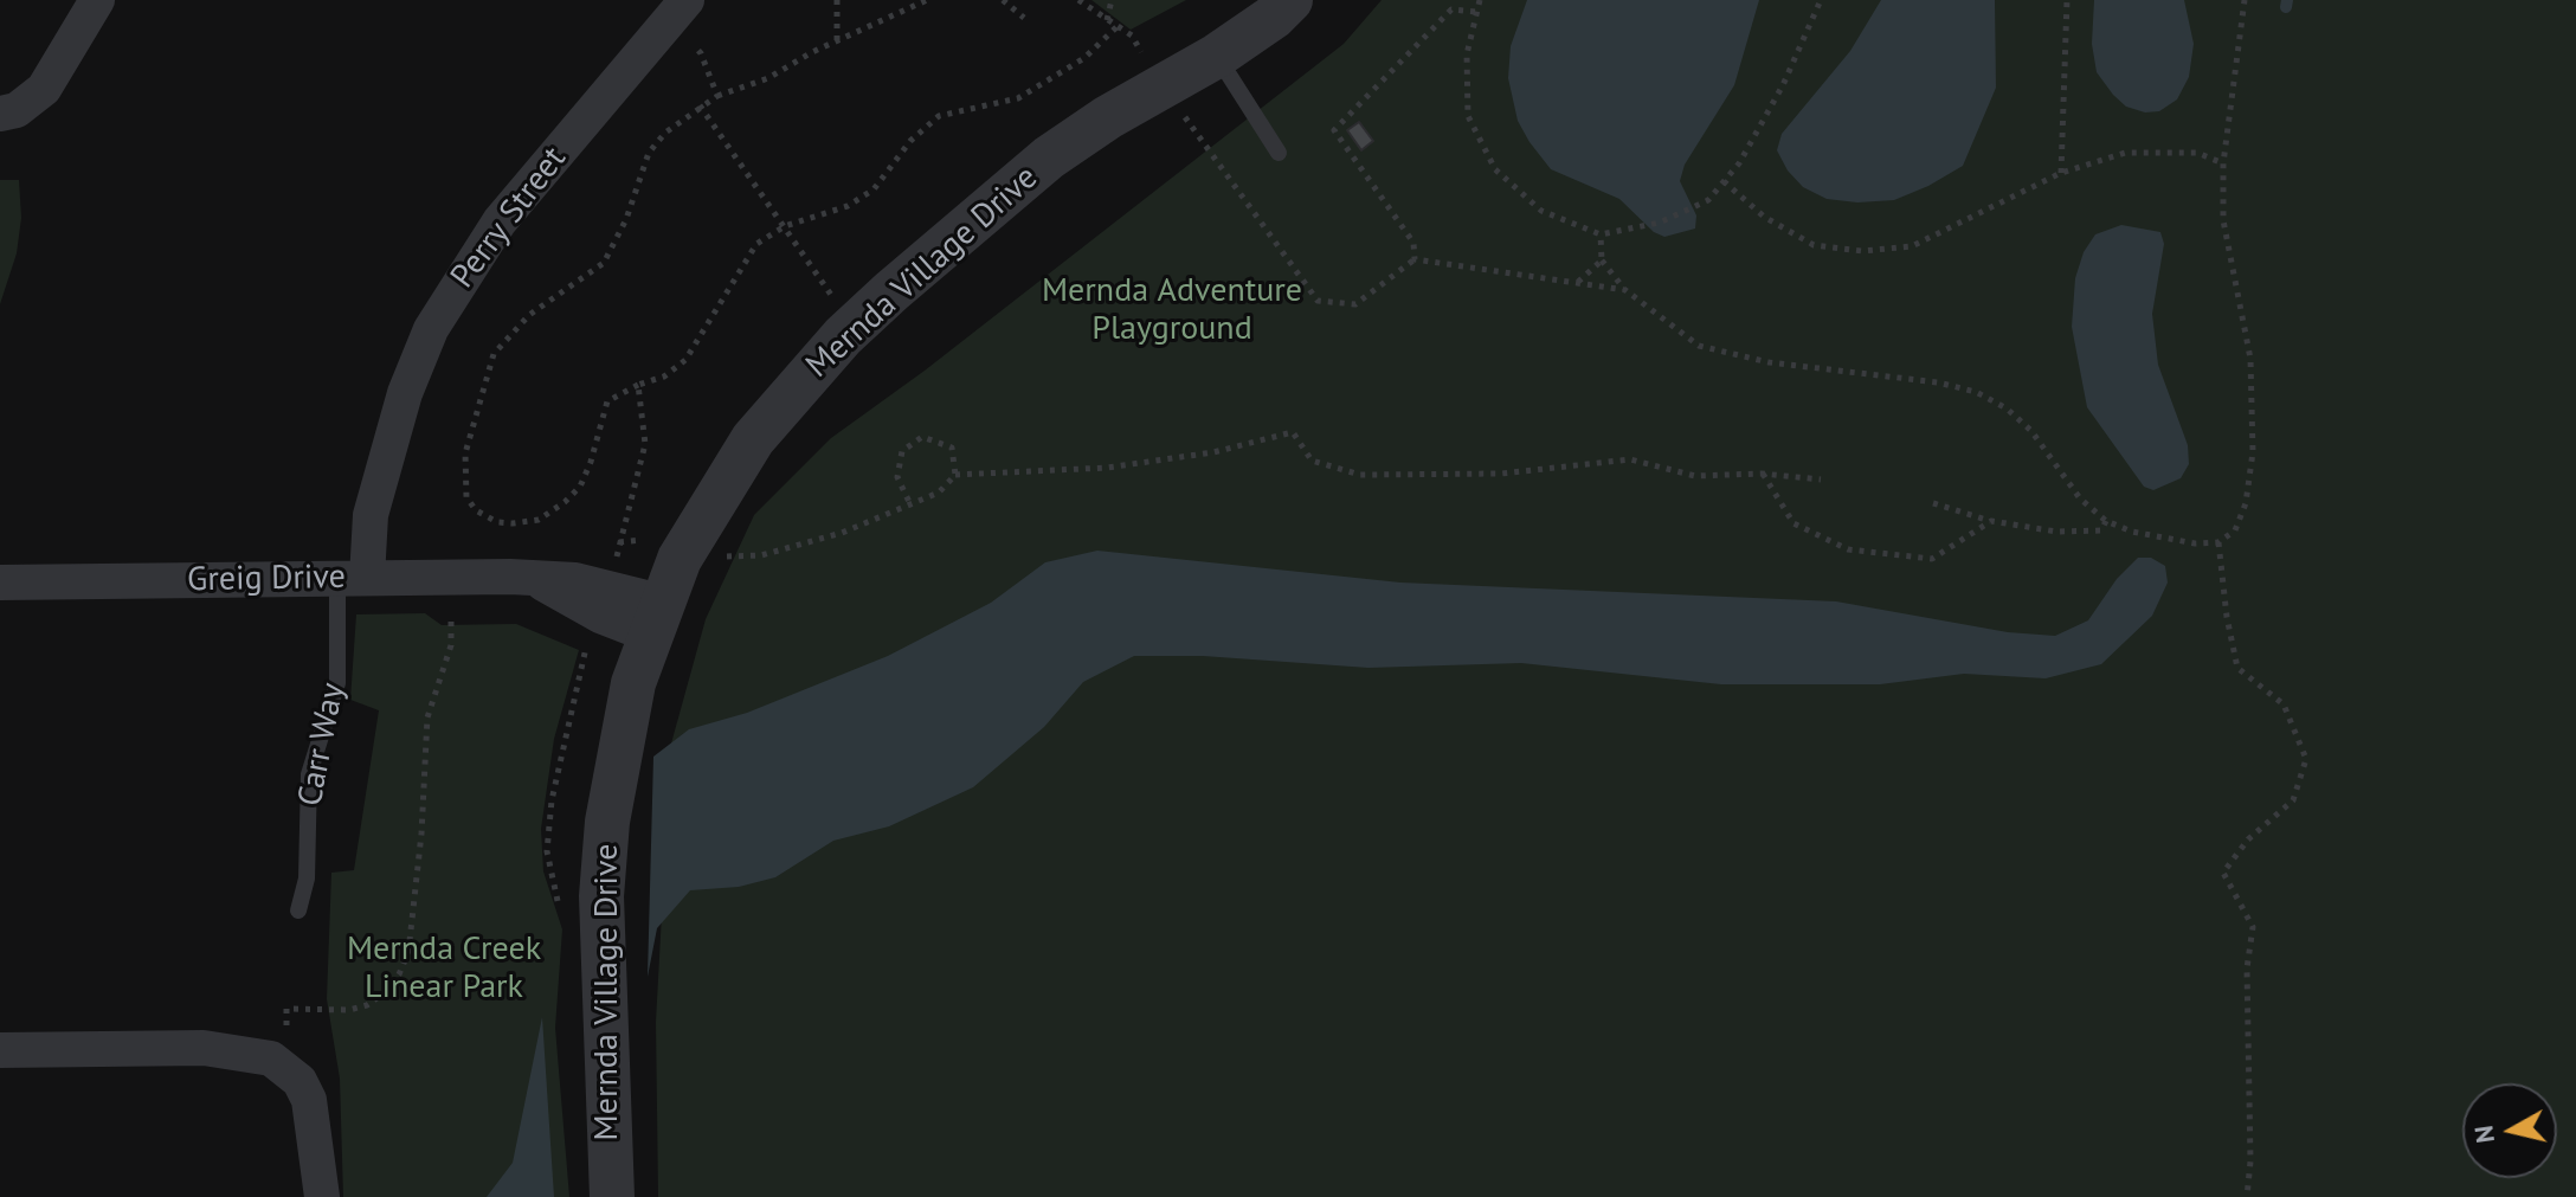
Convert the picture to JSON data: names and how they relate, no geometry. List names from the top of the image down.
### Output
{
  "streets": {
    "street": ["Perry Street", "Mernda Village Drive", "Greig Drive"],
    "lane": ["Carr Way"]
  },
  "crossings": [
    ["Perry Street", "Greig Drive"],
    ["Perry Street", "Carr Way"],
    ["Mernda Village Drive", "Greig Drive"],
    ["Greig Drive", "Carr Way"]
  ],
  "parks": ["Mernda Adventure Playground", "Mernda Creek Linear Park"],
  "north": "left"
}
